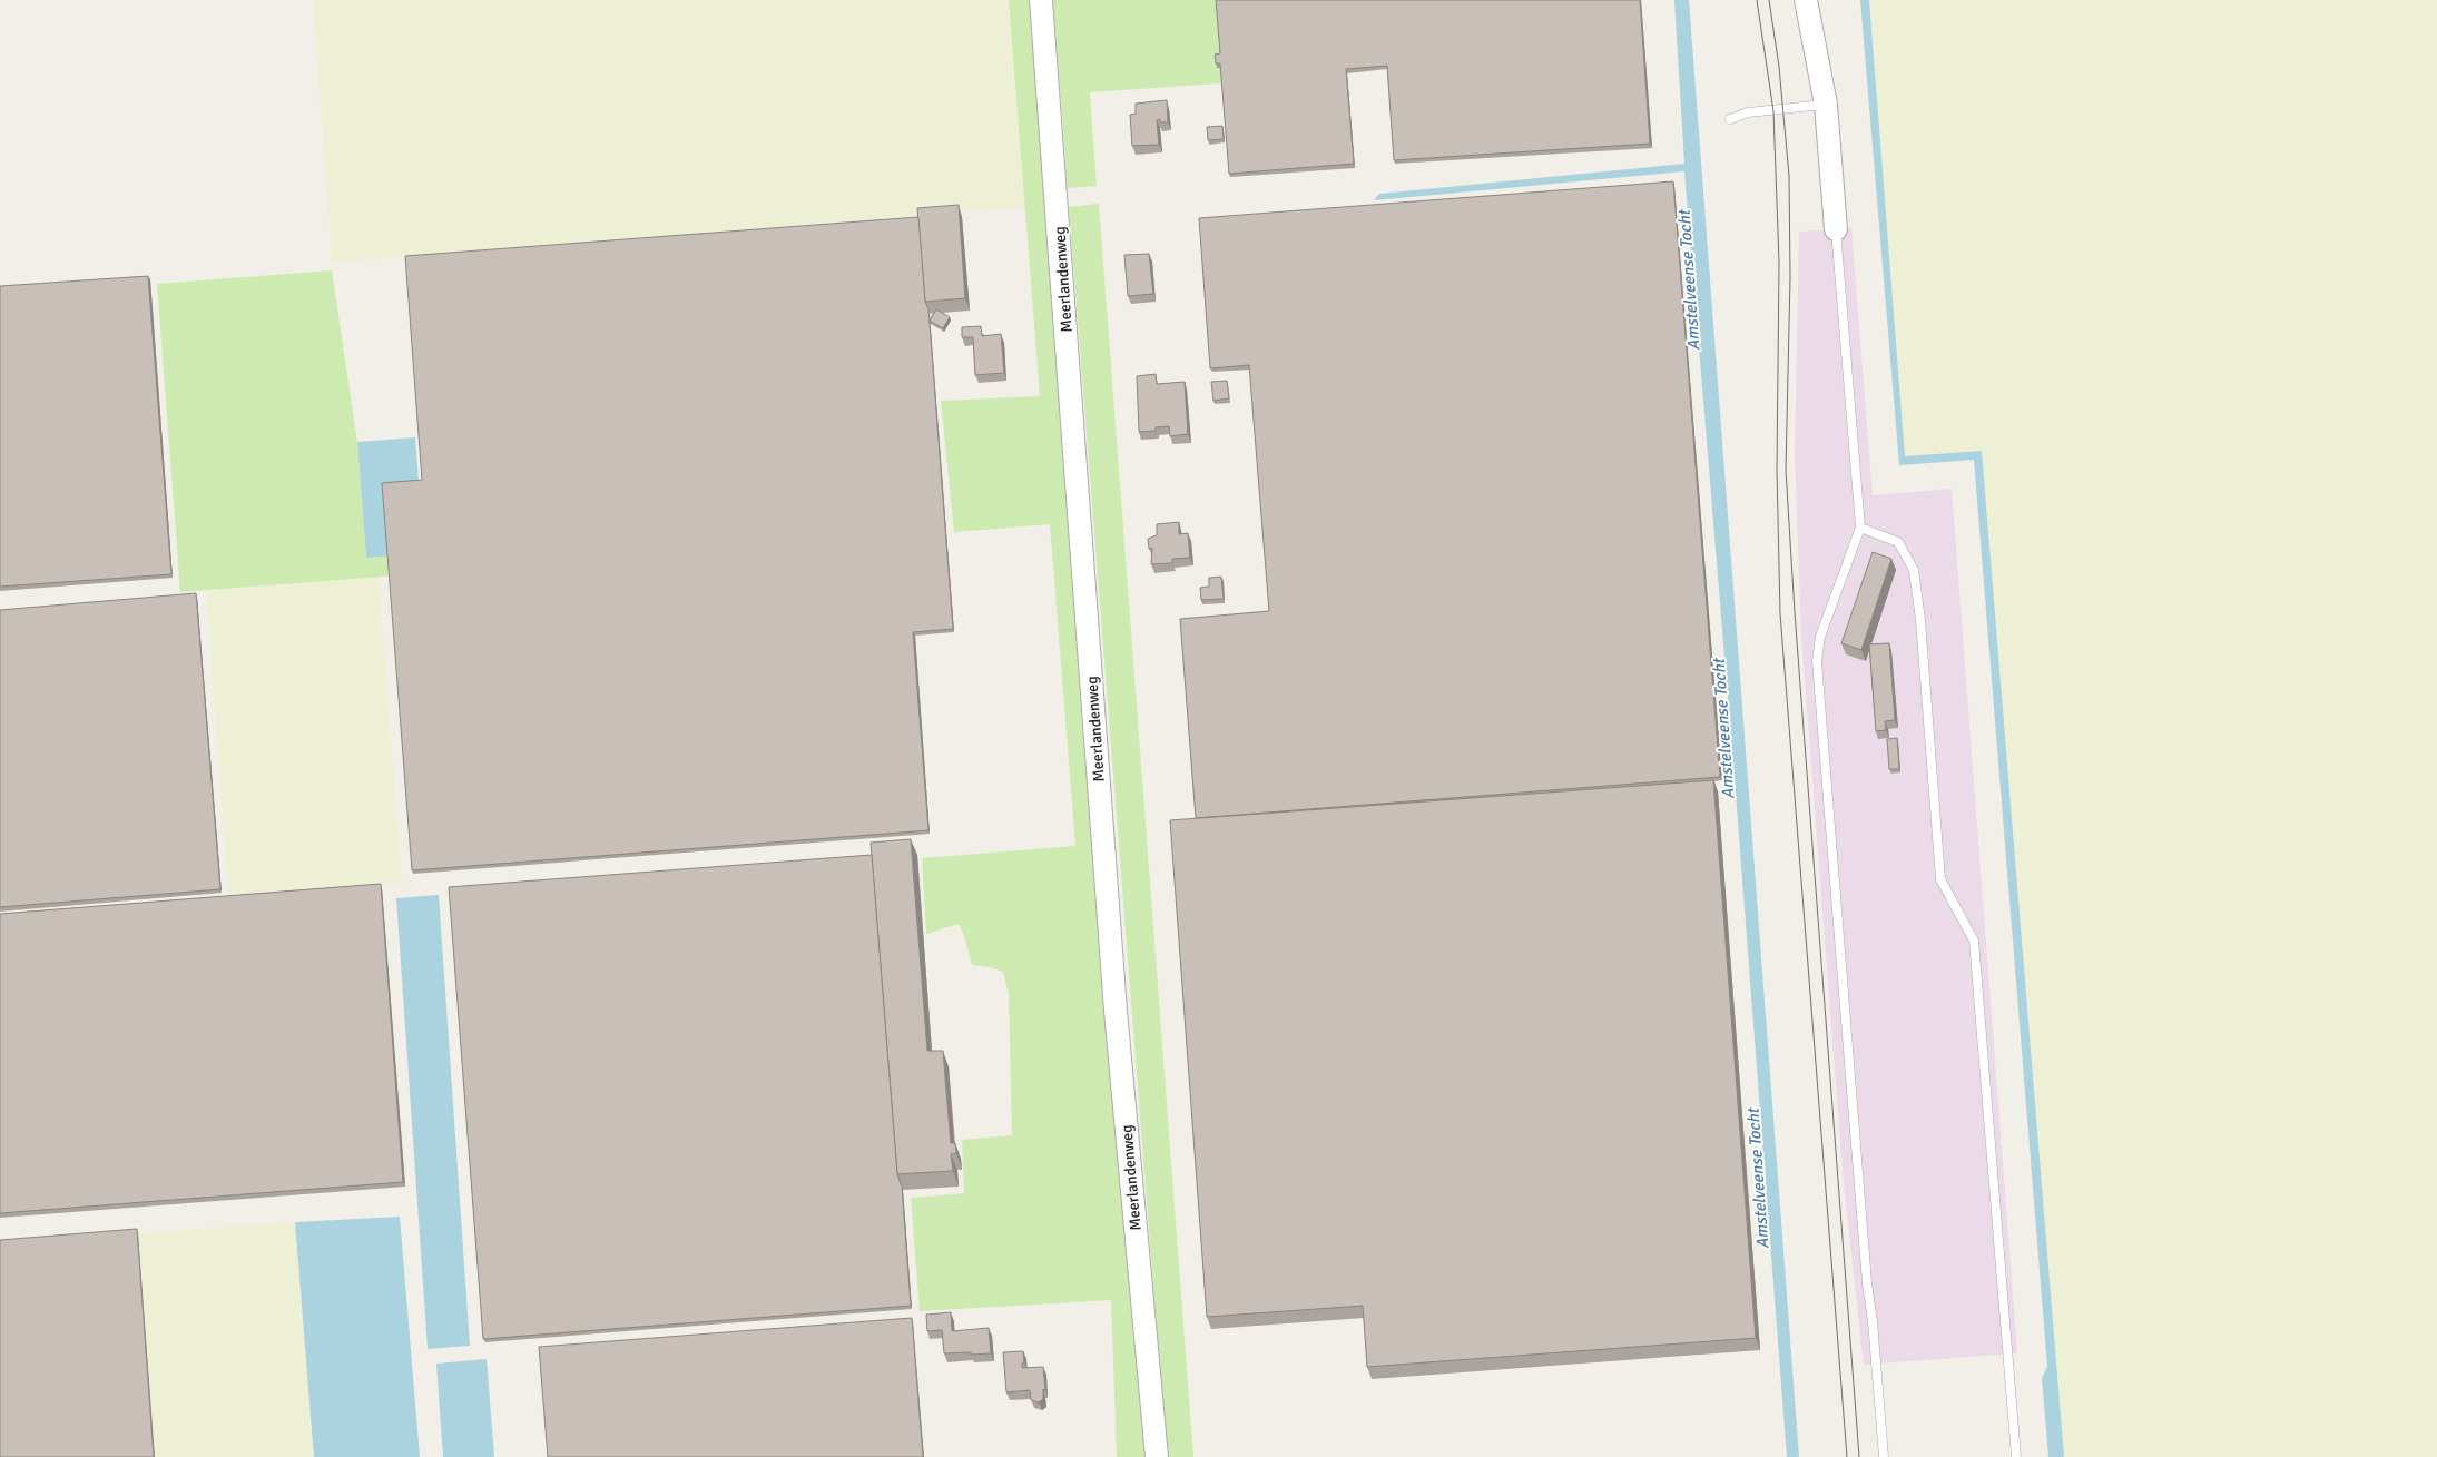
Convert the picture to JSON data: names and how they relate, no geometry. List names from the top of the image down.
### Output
{
  "streets": {
    "street": ["Meerlandenweg"]
  },
  "water": ["Amstelveense Tocht"]
}
